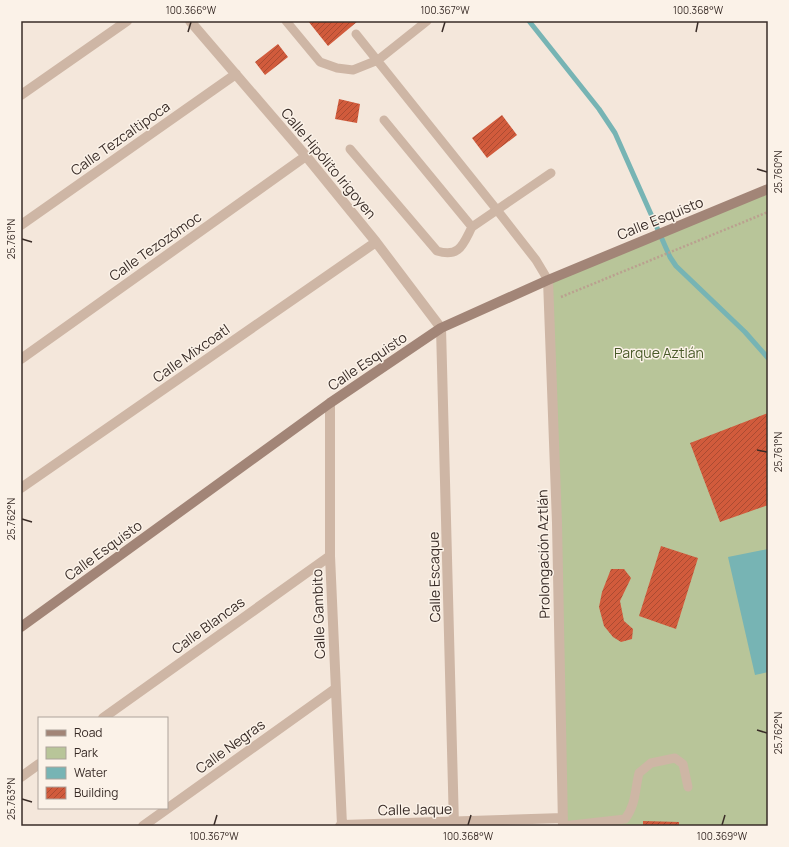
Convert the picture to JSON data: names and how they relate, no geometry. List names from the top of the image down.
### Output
{
  "streets": {
    "street": [
      "Calle Tezcaltipoca",
      "Calle Hipólito Irigoyen",
      "Calle Esquisto",
      "Calle Tezozómoc",
      "Calle Mixcoatl",
      "Prolongación Aztlán",
      "Calle Escaque",
      "Calle Gambito",
      "Calle Blancas",
      "Calle Negras",
      "Calle Jaque"
    ]
  },
  "crossings": [
    ["Calle Tezcaltipoca", "Calle Hipólito Irigoyen"],
    ["Calle Hipólito Irigoyen", "Calle Esquisto"],
    ["Calle Hipólito Irigoyen", "Calle Tezozómoc"],
    ["Calle Hipólito Irigoyen", "Calle Mixcoatl"],
    ["Calle Hipólito Irigoyen", "Calle Escaque"],
    ["Calle Esquisto", "Prolongación Aztlán"],
    ["Calle Esquisto", "Calle Escaque"],
    ["Calle Esquisto", "Calle Gambito"],
    ["Prolongación Aztlán", "Calle Jaque"],
    ["Calle Escaque", "Calle Jaque"],
    ["Calle Gambito", "Calle Blancas"],
    ["Calle Gambito", "Calle Negras"],
    ["Calle Gambito", "Calle Jaque"]
  ],
  "parks": ["Parque Aztlán"],
  "legend": [
    "Road",
    "Park",
    "Water",
    "Building"
  ],
  "coordinates": [
    "100.366°W",
    "100.367°W",
    "100.368°W",
    "25.760°N",
    "25.761°N",
    "25.762°N",
    "25.763°N",
    "100.369°W"
  ]
}
